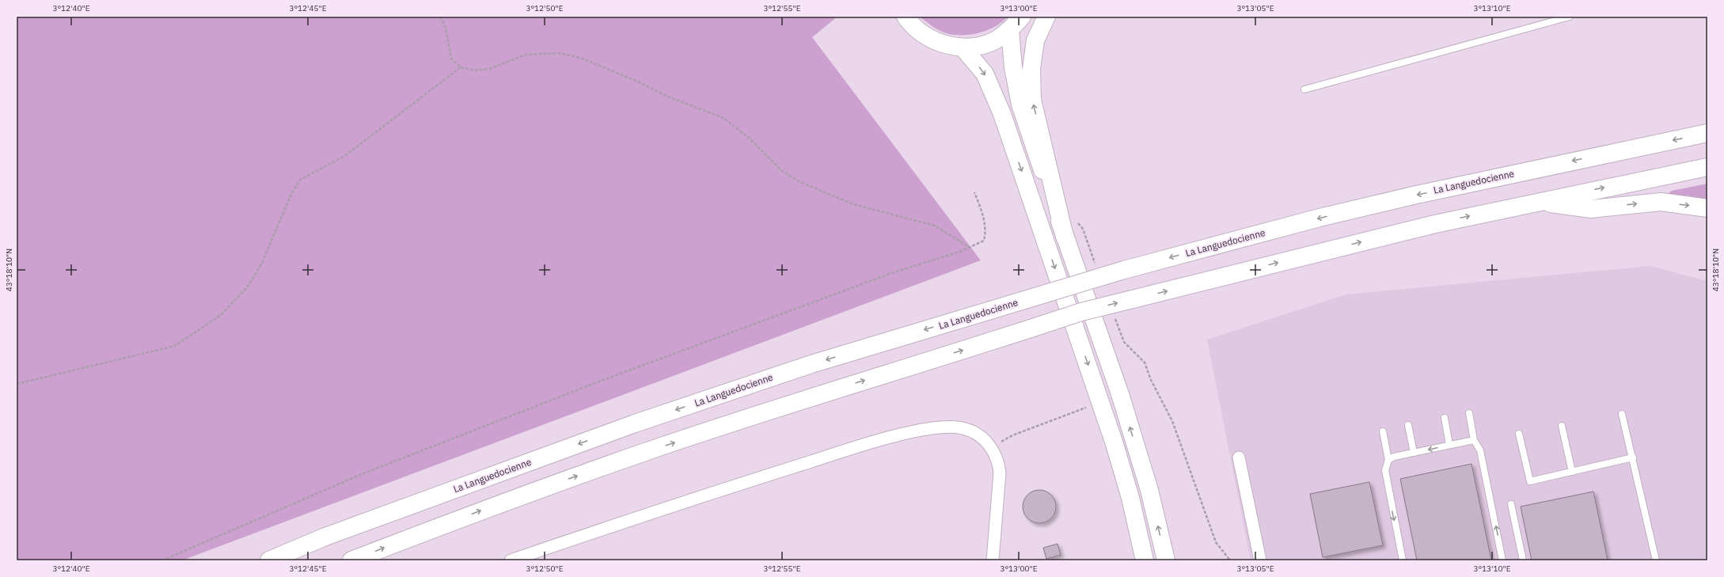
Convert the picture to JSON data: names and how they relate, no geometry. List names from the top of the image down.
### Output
{
  "streets": {
    "main road": ["La Languedocienne"]
  },
  "coordinates": [
    "3°12'40\"E",
    "3°12'45\"E",
    "3°12'50\"E",
    "3°12'55\"E",
    "3°13'00\"E",
    "3°13'05\"E",
    "3°13'10\"E",
    "43°18'10\"N"
  ]
}
